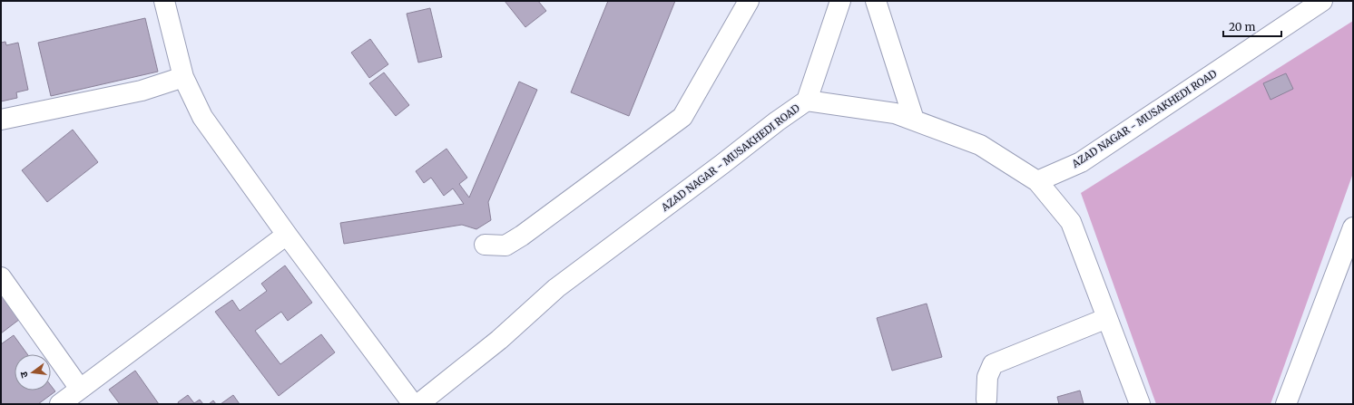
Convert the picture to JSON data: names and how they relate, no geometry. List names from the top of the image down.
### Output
{
  "streets": {
    "street": ["AZAD NAGAR - MUSAKHEDI ROAD"]
  },
  "scale_bar": "20 m",
  "north": "left"
}
